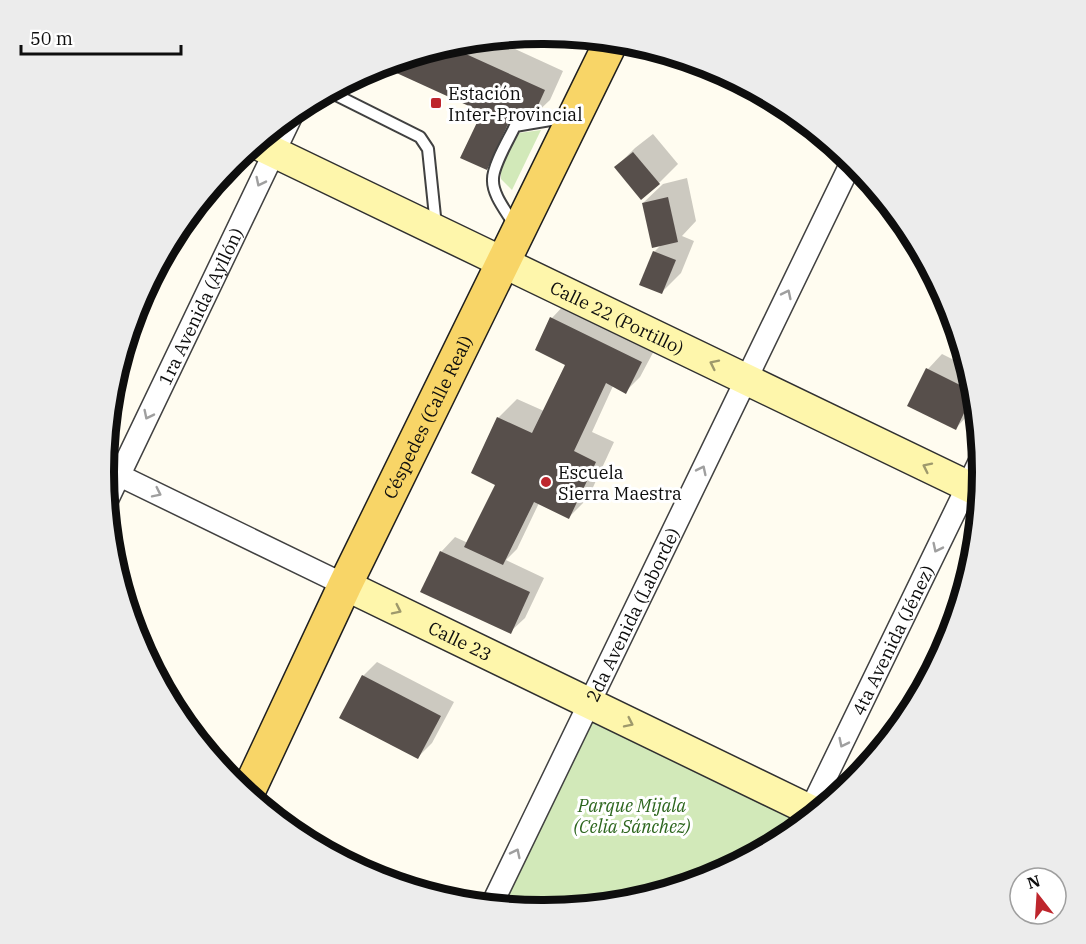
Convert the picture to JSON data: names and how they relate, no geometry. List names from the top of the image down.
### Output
{
  "streets": {
    "main road": ["Calle 22 (Portillo)", "Céspedes (Calle Real)", "Calle 23"],
    "street": ["1ra Avenida (Ayllón)", "2da Avenida (Laborde)", "4ta Avenida (Jénez)"]
  },
  "crossings": [
    ["1ra Avenida (Ayllón)", "Calle 22 (Portillo)"],
    ["Calle 22 (Portillo)", "Céspedes (Calle Real)"],
    ["Calle 22 (Portillo)", "2da Avenida (Laborde)"],
    ["Céspedes (Calle Real)", "Calle 23"],
    ["2da Avenida (Laborde)", "Calle 23"]
  ],
  "one_way": [
    "1ra Avenida (Ayllón)",
    "Calle 22 (Portillo)",
    "2da Avenida (Laborde)",
    "4ta Avenida (Jénez)",
    "Calle 23"
  ],
  "parks": ["Parque Mijala (Celia Sánchez)"],
  "places": {
    "transit": ["Estación Inter-Provincial"],
    "other": ["Escuela Sierra Maestra"]
  },
  "scale_bar": "50 m",
  "north": "top"
}
